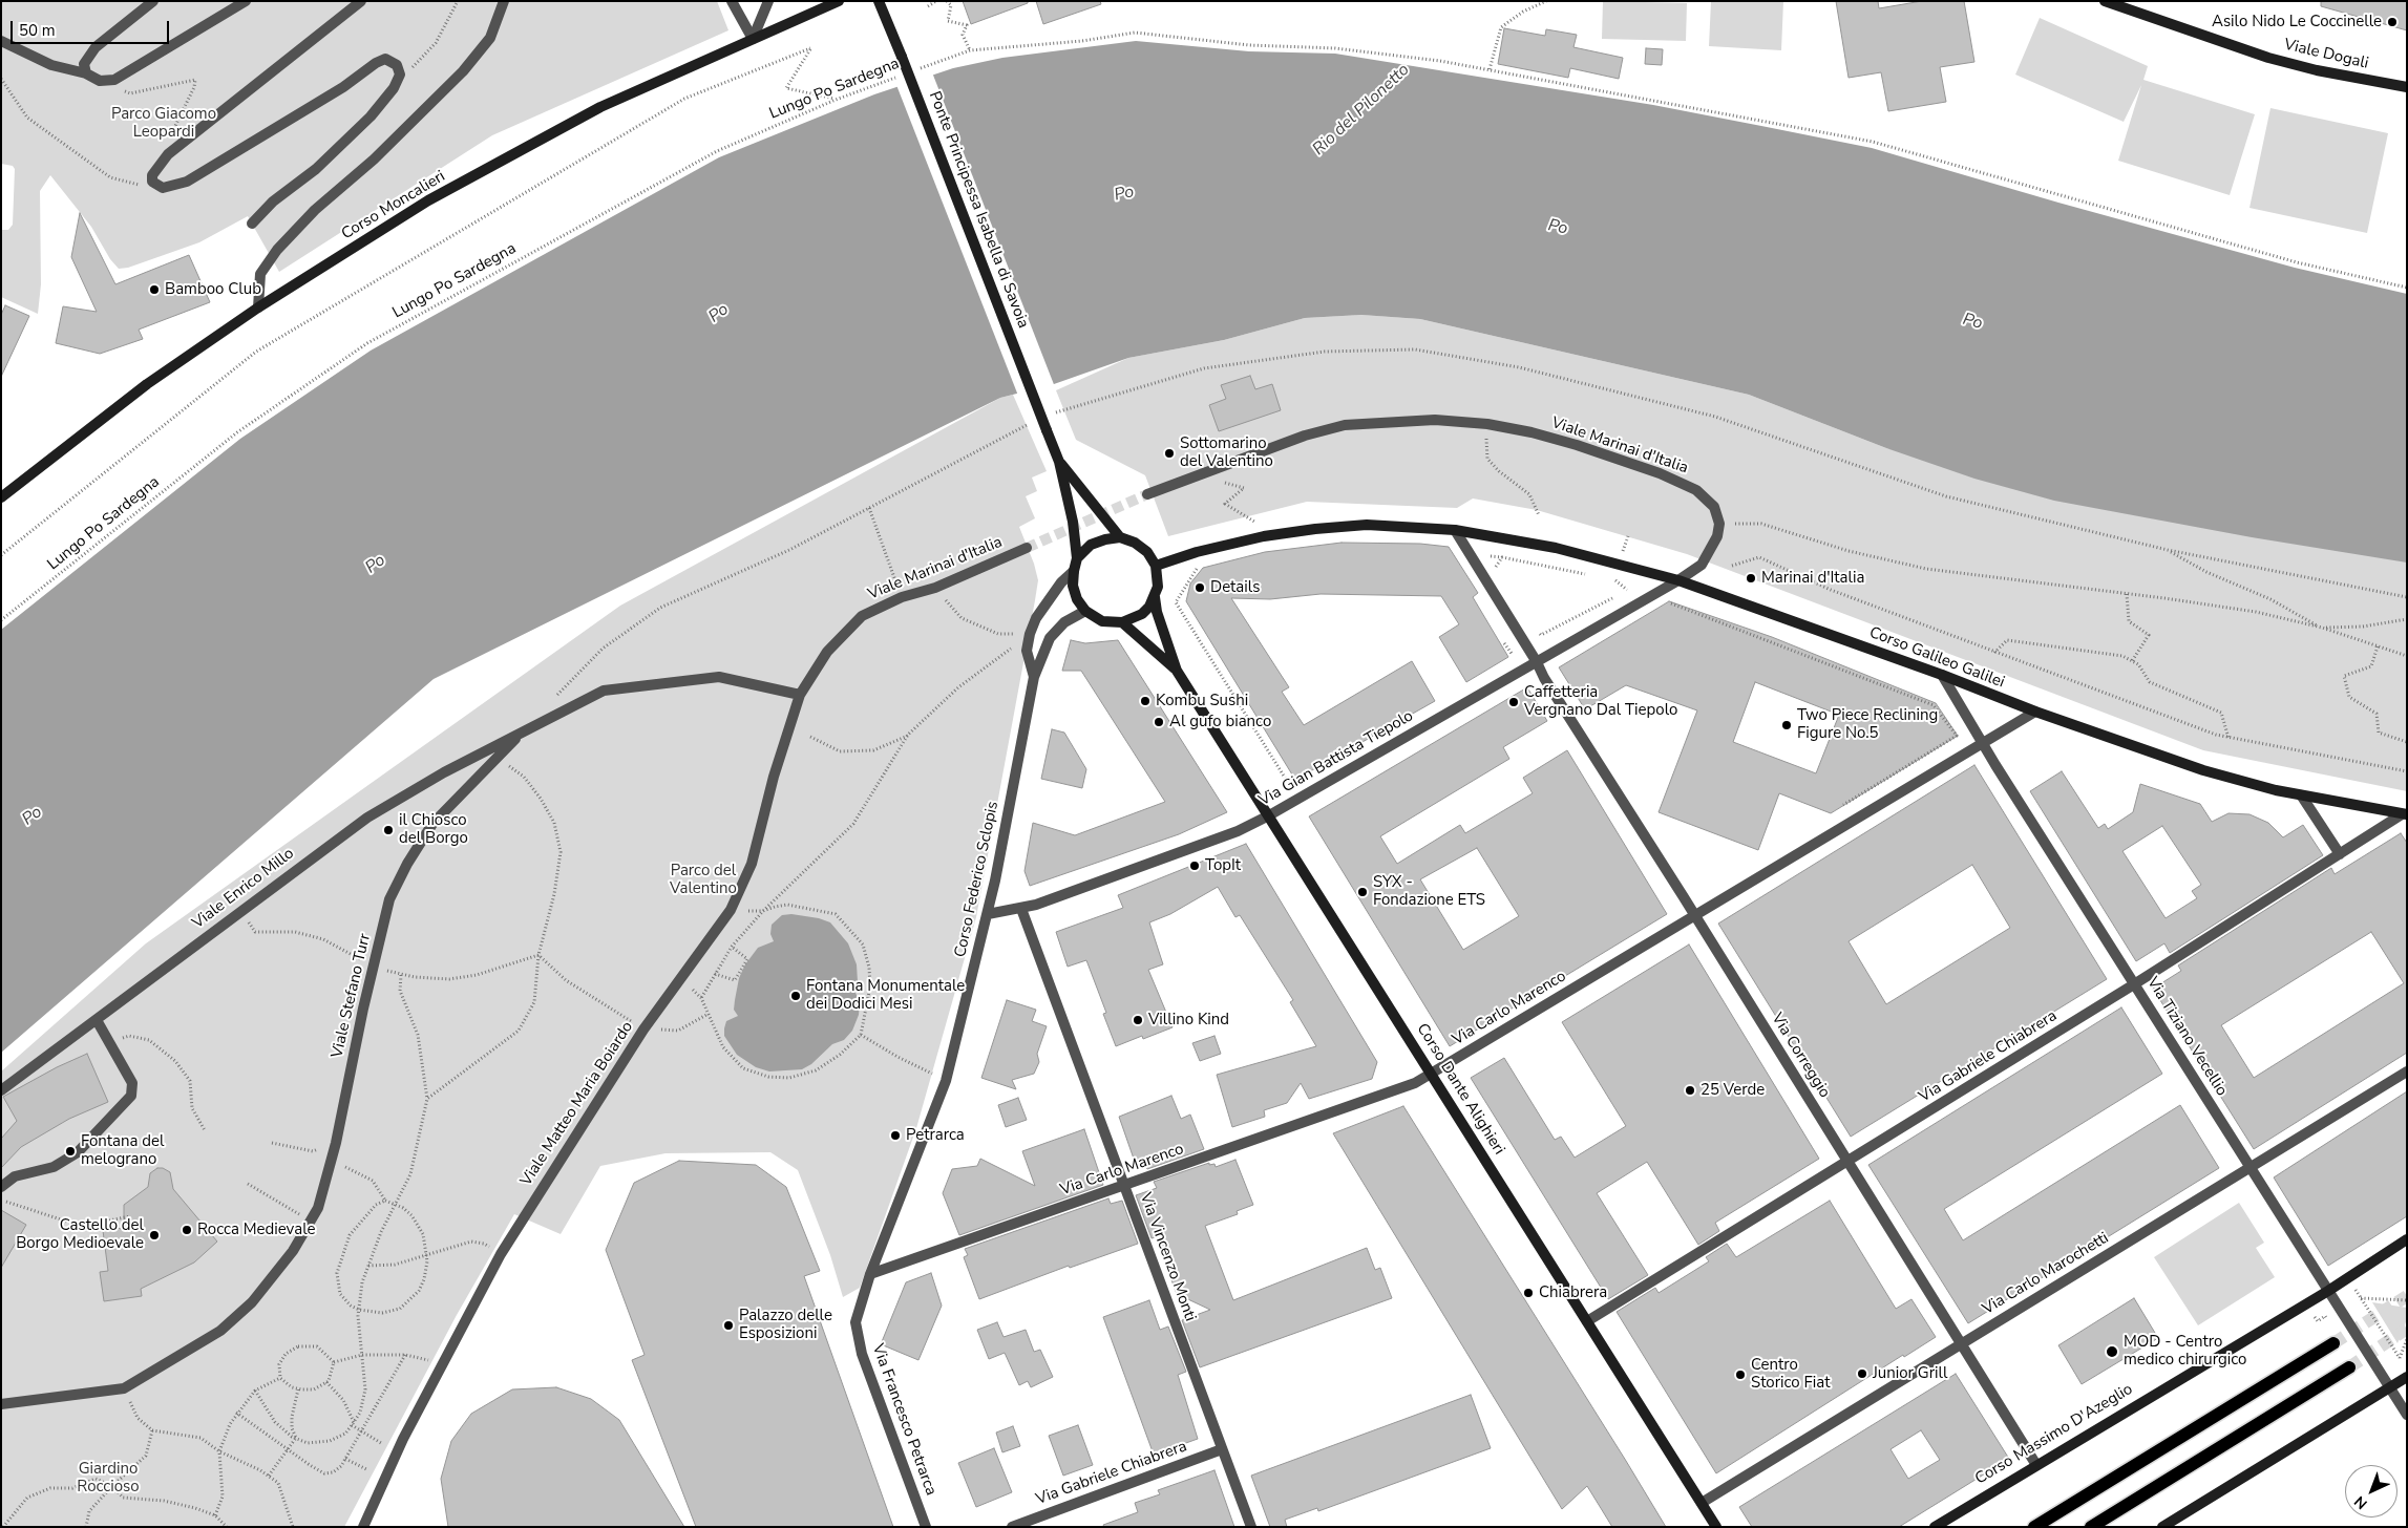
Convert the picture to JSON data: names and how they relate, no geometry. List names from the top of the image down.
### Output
{
  "streets": {
    "street": [
      "Viale Dogali",
      "Corso Moncalieri",
      "Ponte Principessa Isabella di Savoia",
      "Viale Marinai d'Italia",
      "Corso Galileo Galilei",
      "Via Gian Battista Tiepolo",
      "Corso Federico Sclopis",
      "Viale Enrico Millo",
      "Viale Stefano Turr",
      "Via Carlo Marenco",
      "Via Tiziano Vecellio",
      "Via Correggio",
      "Via Gabriele Chiabrera",
      "Corso Dante Alighieri",
      "Viale Matteo Maria Boiardo",
      "Via Vincenzo Monti",
      "Via Carlo Marochetti",
      "Via Francesco Petrarca",
      "Corso Massimo D'Azeglio"
    ],
    "path": ["Lungo Po Sardegna"]
  },
  "crossings": [
    ["Viale Marinai d'Italia", "Viale Stefano Turr"],
    ["Viale Marinai d'Italia", "Viale Matteo Maria Boiardo"],
    ["Corso Galileo Galilei", "Via Gian Battista Tiepolo"],
    ["Corso Galileo Galilei", "Corso Federico Sclopis"],
    ["Corso Galileo Galilei", "Via Carlo Marenco"],
    ["Corso Galileo Galilei", "Via Tiziano Vecellio"],
    ["Corso Galileo Galilei", "Via Gabriele Chiabrera"],
    ["Corso Galileo Galilei", "Corso Dante Alighieri"],
    ["Via Gian Battista Tiepolo", "Corso Federico Sclopis"],
    ["Via Gian Battista Tiepolo", "Via Correggio"],
    ["Via Gian Battista Tiepolo", "Corso Dante Alighieri"],
    ["Via Gian Battista Tiepolo", "Via Vincenzo Monti"],
    ["Corso Federico Sclopis", "Via Carlo Marenco"],
    ["Corso Federico Sclopis", "Corso Dante Alighieri"],
    ["Corso Federico Sclopis", "Via Francesco Petrarca"],
    ["Viale Enrico Millo", "Viale Stefano Turr"],
    ["Viale Stefano Turr", "Viale Matteo Maria Boiardo"],
    ["Via Carlo Marenco", "Via Tiziano Vecellio"],
    ["Via Carlo Marenco", "Via Correggio"],
    ["Via Carlo Marenco", "Corso Dante Alighieri"],
    ["Via Carlo Marenco", "Via Vincenzo Monti"],
    ["Via Tiziano Vecellio", "Via Gabriele Chiabrera"],
    ["Via Tiziano Vecellio", "Via Carlo Marochetti"],
    ["Via Tiziano Vecellio", "Corso Massimo D'Azeglio"],
    ["Via Correggio", "Via Gabriele Chiabrera"],
    ["Via Correggio", "Via Carlo Marochetti"],
    ["Via Correggio", "Corso Massimo D'Azeglio"],
    ["Via Gabriele Chiabrera", "Corso Dante Alighieri"],
    ["Via Gabriele Chiabrera", "Via Vincenzo Monti"],
    ["Corso Dante Alighieri", "Via Carlo Marochetti"]
  ],
  "water": ["Rio del Pilonetto", "Po"],
  "parks": ["Parco Giacomo Leopardi", "Parco del Valentino", "Giardino Roccioso"],
  "places": [
    "Asilo Nido Le Coccinelle",
    "Bamboo Club",
    "Sottomarino del Valentino",
    "Marinai d'Italia",
    "Details",
    "Kombu Sushi",
    "Caffetteria Vergnano Dal Tiepolo",
    "Al gufo bianco",
    "Two Piece Reclining Figure No.5",
    "il Chiosco del Borgo",
    "TopIt",
    "SYX - Fondazione ETS",
    "Fontana Monumentale dei Dodici Mesi",
    "Villino Kind",
    "25 Verde",
    "Petrarca",
    "Fontana del melograno",
    "Rocca Medievale",
    "Castello del Borgo Medioevale",
    "Chiabrera",
    "Palazzo delle Esposizioni",
    "MOD - Centro medico chirurgico",
    "Junior Grill",
    "Centro Storico Fiat"
  ],
  "scale_bar": "50 m",
  "north": "bottom left"
}
